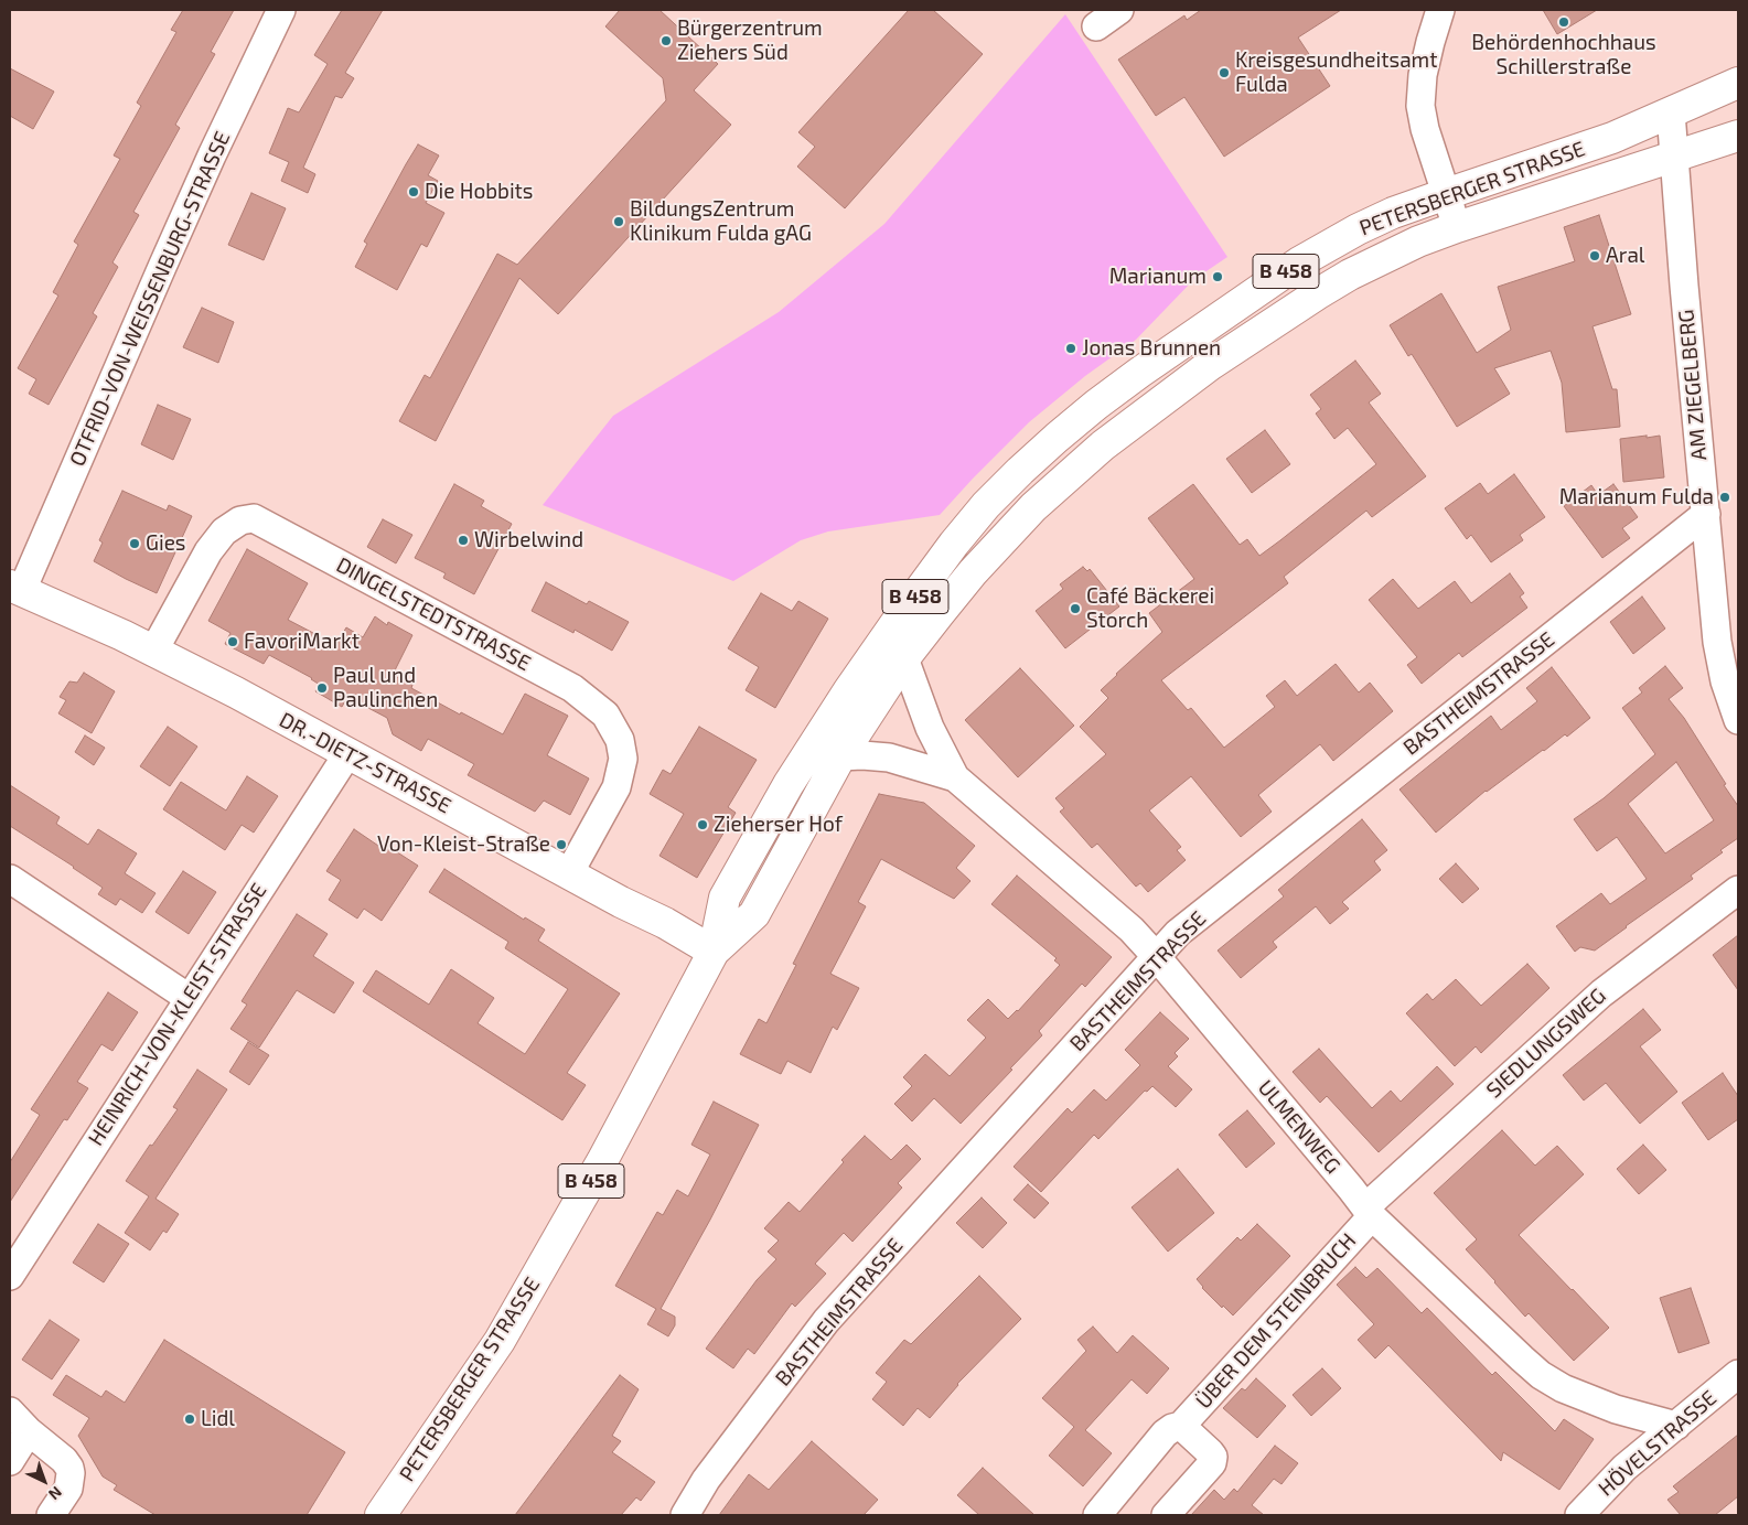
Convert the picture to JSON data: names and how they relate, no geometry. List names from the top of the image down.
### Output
{
  "streets": {
    "main road": ["PETERSBERGER STRASSE", "B 458", "DR.-DIETZ-STRASSE"],
    "street": [
      "OTFRID-VON-WEISSENBURG-STRASSE",
      "AM ZIEGELBERG",
      "DINGELSTEDTSTRASSE",
      "BASTHEIMSTRASSE",
      "HEINRICH-VON-KLEIST-STRASSE",
      "SIEDLUNGSWEG",
      "ULMENWEG",
      "ÜBER DEM STEINBRUCH",
      "HÖVELSTRASSE"
    ]
  },
  "crossings": [
    ["PETERSBERGER STRASSE", "AM ZIEGELBERG"],
    ["PETERSBERGER STRASSE", "DR.-DIETZ-STRASSE"],
    ["PETERSBERGER STRASSE", "ULMENWEG"],
    ["OTFRID-VON-WEISSENBURG-STRASSE", "DR.-DIETZ-STRASSE"],
    ["AM ZIEGELBERG", "BASTHEIMSTRASSE"],
    ["DINGELSTEDTSTRASSE", "DR.-DIETZ-STRASSE"],
    ["BASTHEIMSTRASSE", "ULMENWEG"],
    ["DR.-DIETZ-STRASSE", "HEINRICH-VON-KLEIST-STRASSE"],
    ["SIEDLUNGSWEG", "ULMENWEG"],
    ["SIEDLUNGSWEG", "ÜBER DEM STEINBRUCH"],
    ["ULMENWEG", "ÜBER DEM STEINBRUCH"],
    ["ULMENWEG", "HÖVELSTRASSE"]
  ],
  "places": [
    "Behördenhochhaus Schillerstraße",
    "Bürgerzentrum Ziehers Süd",
    "Kreisgesundheitsamt Fulda",
    "Die Hobbits",
    "BildungsZentrum Klinikum Fulda gAG",
    "Aral",
    "Marianum",
    "Jonas Brunnen",
    "Marianum Fulda",
    "Wirbelwind",
    "Gies",
    "Café Bäckerei Storch",
    "FavoriMarkt",
    "Paul und Paulinchen",
    "Zieherser Hof",
    "Von-Kleist-Straße",
    "Lidl"
  ],
  "north": "bottom right"
}
